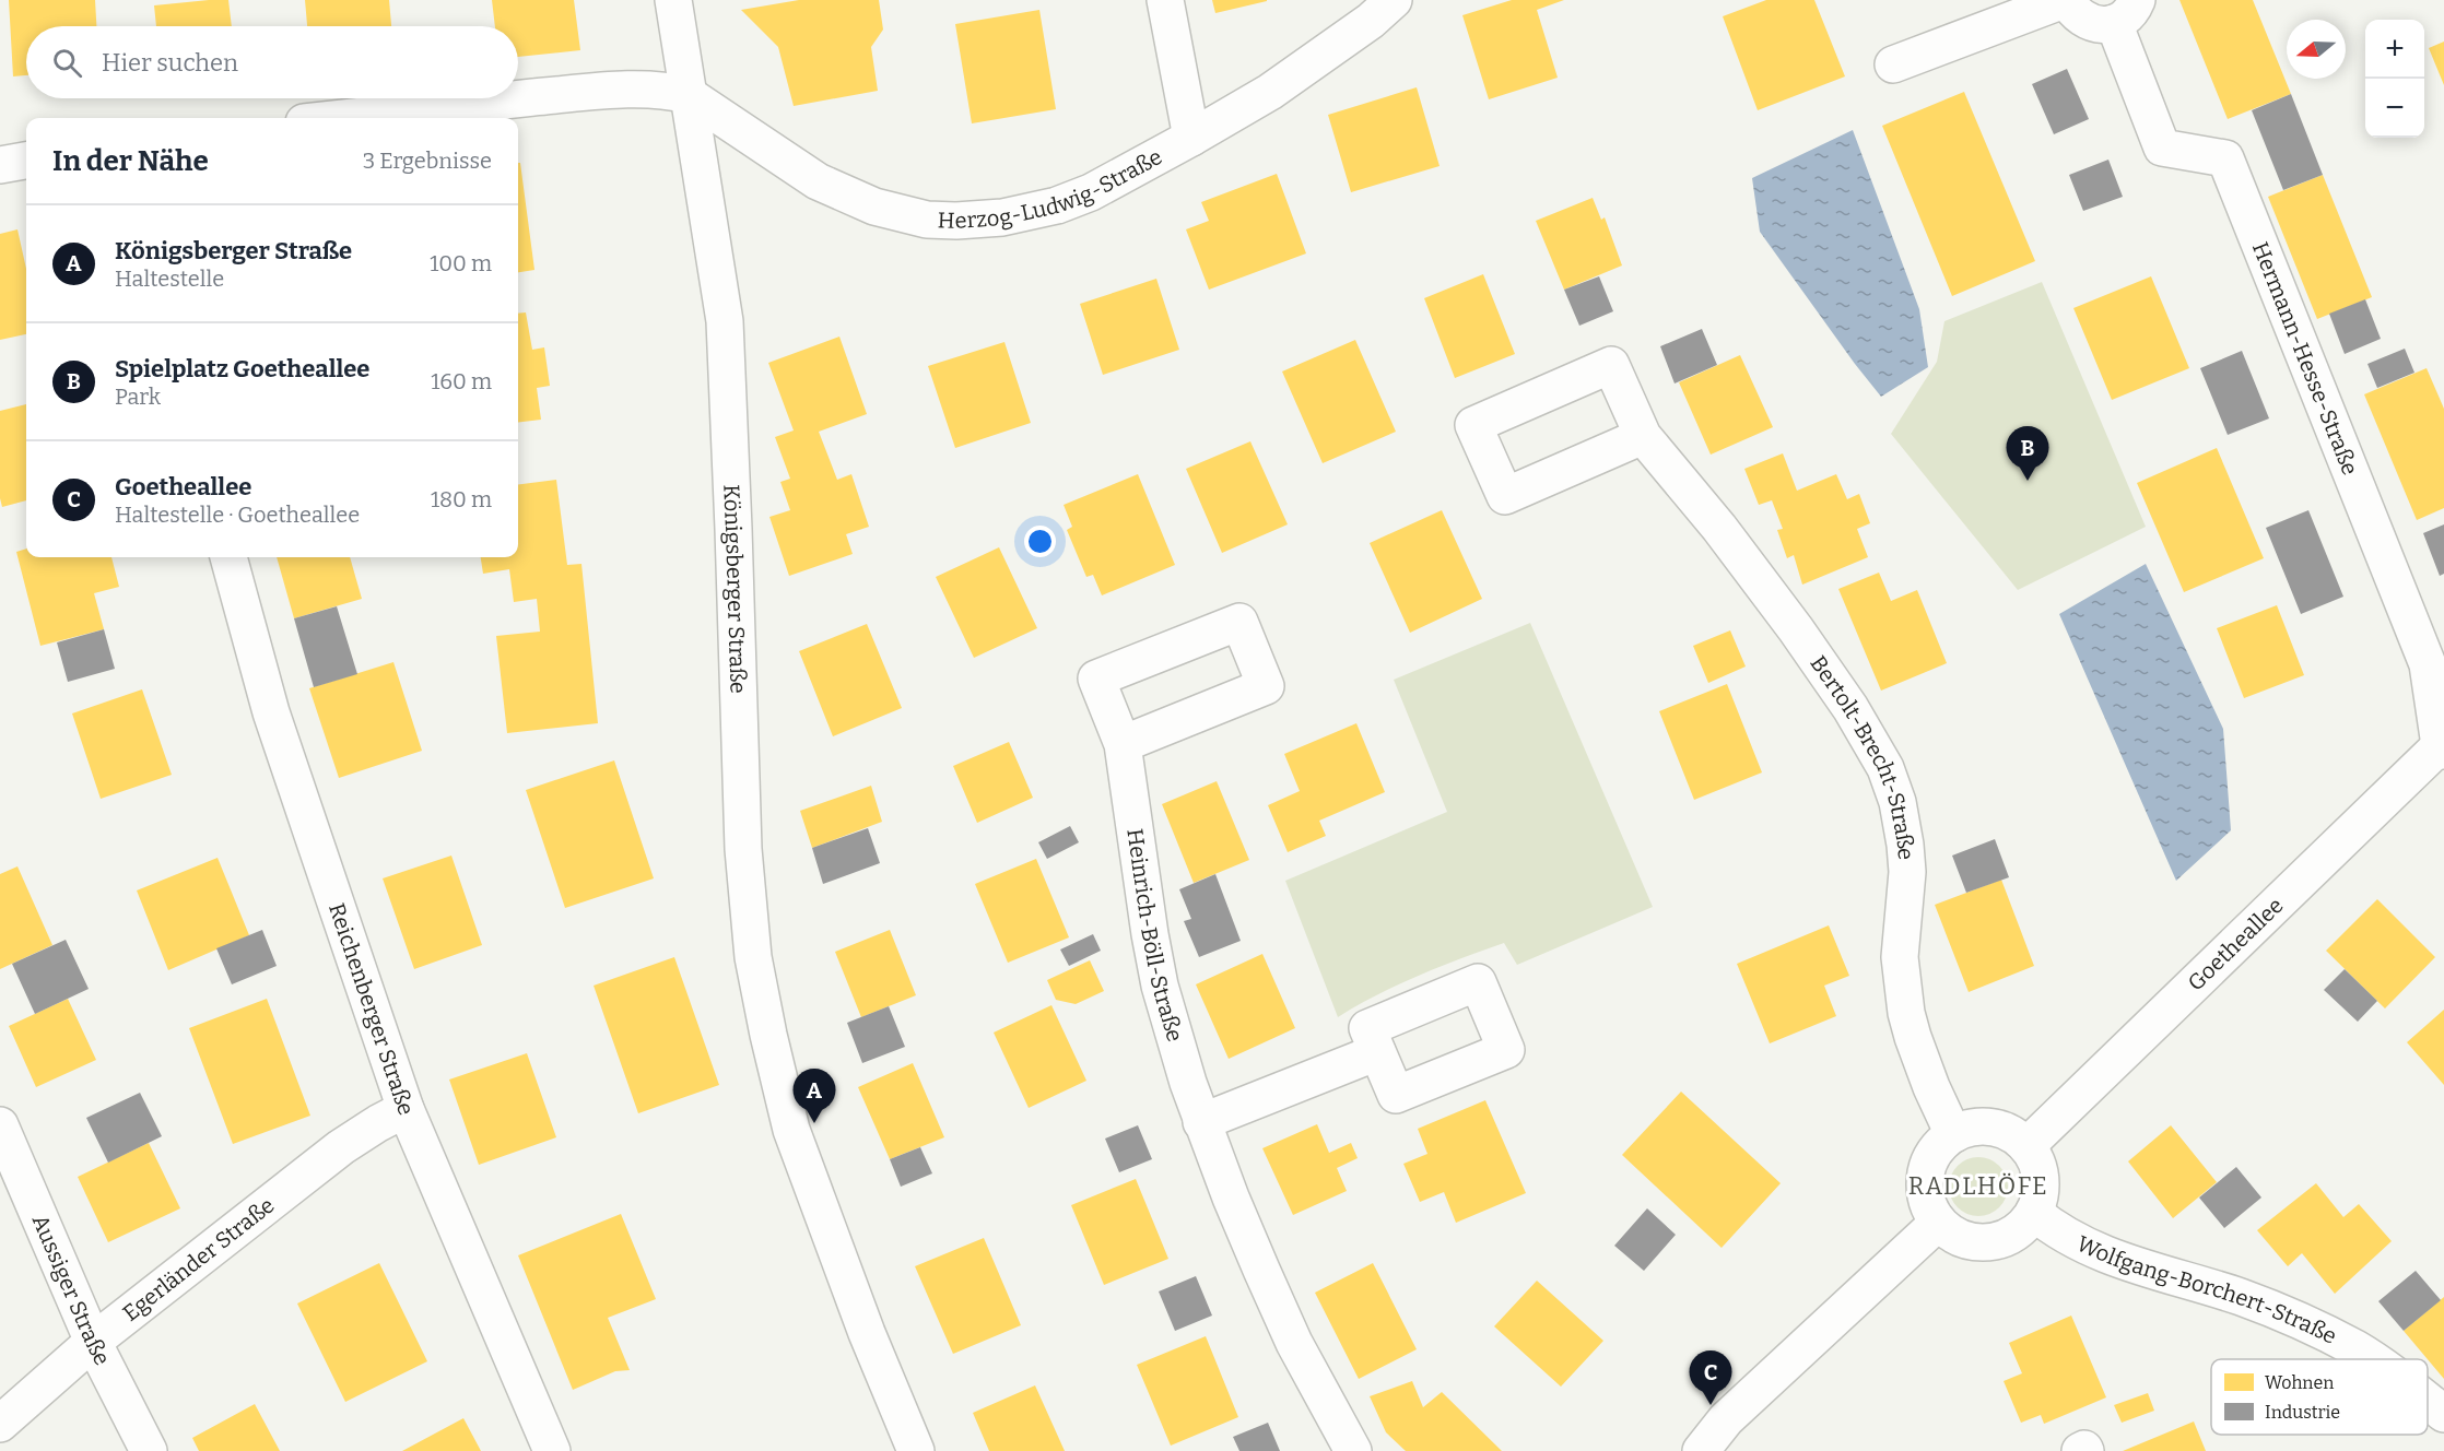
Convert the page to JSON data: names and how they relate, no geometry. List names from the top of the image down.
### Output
{
  "streets": {
    "street": [
      "Herzog-Ludwig-Straße",
      "Hermann-Hesse-Straße",
      "Königsberger Straße",
      "Bertolt-Brecht-Straße",
      "Heinrich-Böll-Straße",
      "Goetheallee",
      "Reichenberger Straße",
      "Egerländer Straße",
      "Aussiger Straße",
      "Wolfgang-Borchert-Straße"
    ]
  },
  "crossings": [
    ["Herzog-Ludwig-Straße", "Königsberger Straße"],
    ["Hermann-Hesse-Straße", "Goetheallee"],
    ["Bertolt-Brecht-Straße", "Goetheallee"],
    ["Bertolt-Brecht-Straße", "Wolfgang-Borchert-Straße"],
    ["Goetheallee", "Wolfgang-Borchert-Straße"],
    ["Reichenberger Straße", "Egerländer Straße"],
    ["Egerländer Straße", "Aussiger Straße"]
  ],
  "districts": ["RADLHÖFE"],
  "legend": ["Wohnen", "Industrie"],
  "north": "left",
  "page": {
    "map_buttons": ["+", "−"],
    "search": "Hier suchen",
    "heading": ["In der Nähe", "3 Ergebnisse"],
    "list": [
      {
        "mark": "A",
        "name": "Königsberger Straße",
        "note": "Haltestelle",
        "value": "100 m"
      },
      {
        "mark": "B",
        "name": "Spielplatz Goetheallee",
        "note": "Park",
        "value": "160 m"
      },
      {
        "mark": "C",
        "name": "Goetheallee",
        "note": "Haltestelle · Goetheallee",
        "value": "180 m"
      }
    ],
    "pins": ["B", "A", "C"]
  }
}
